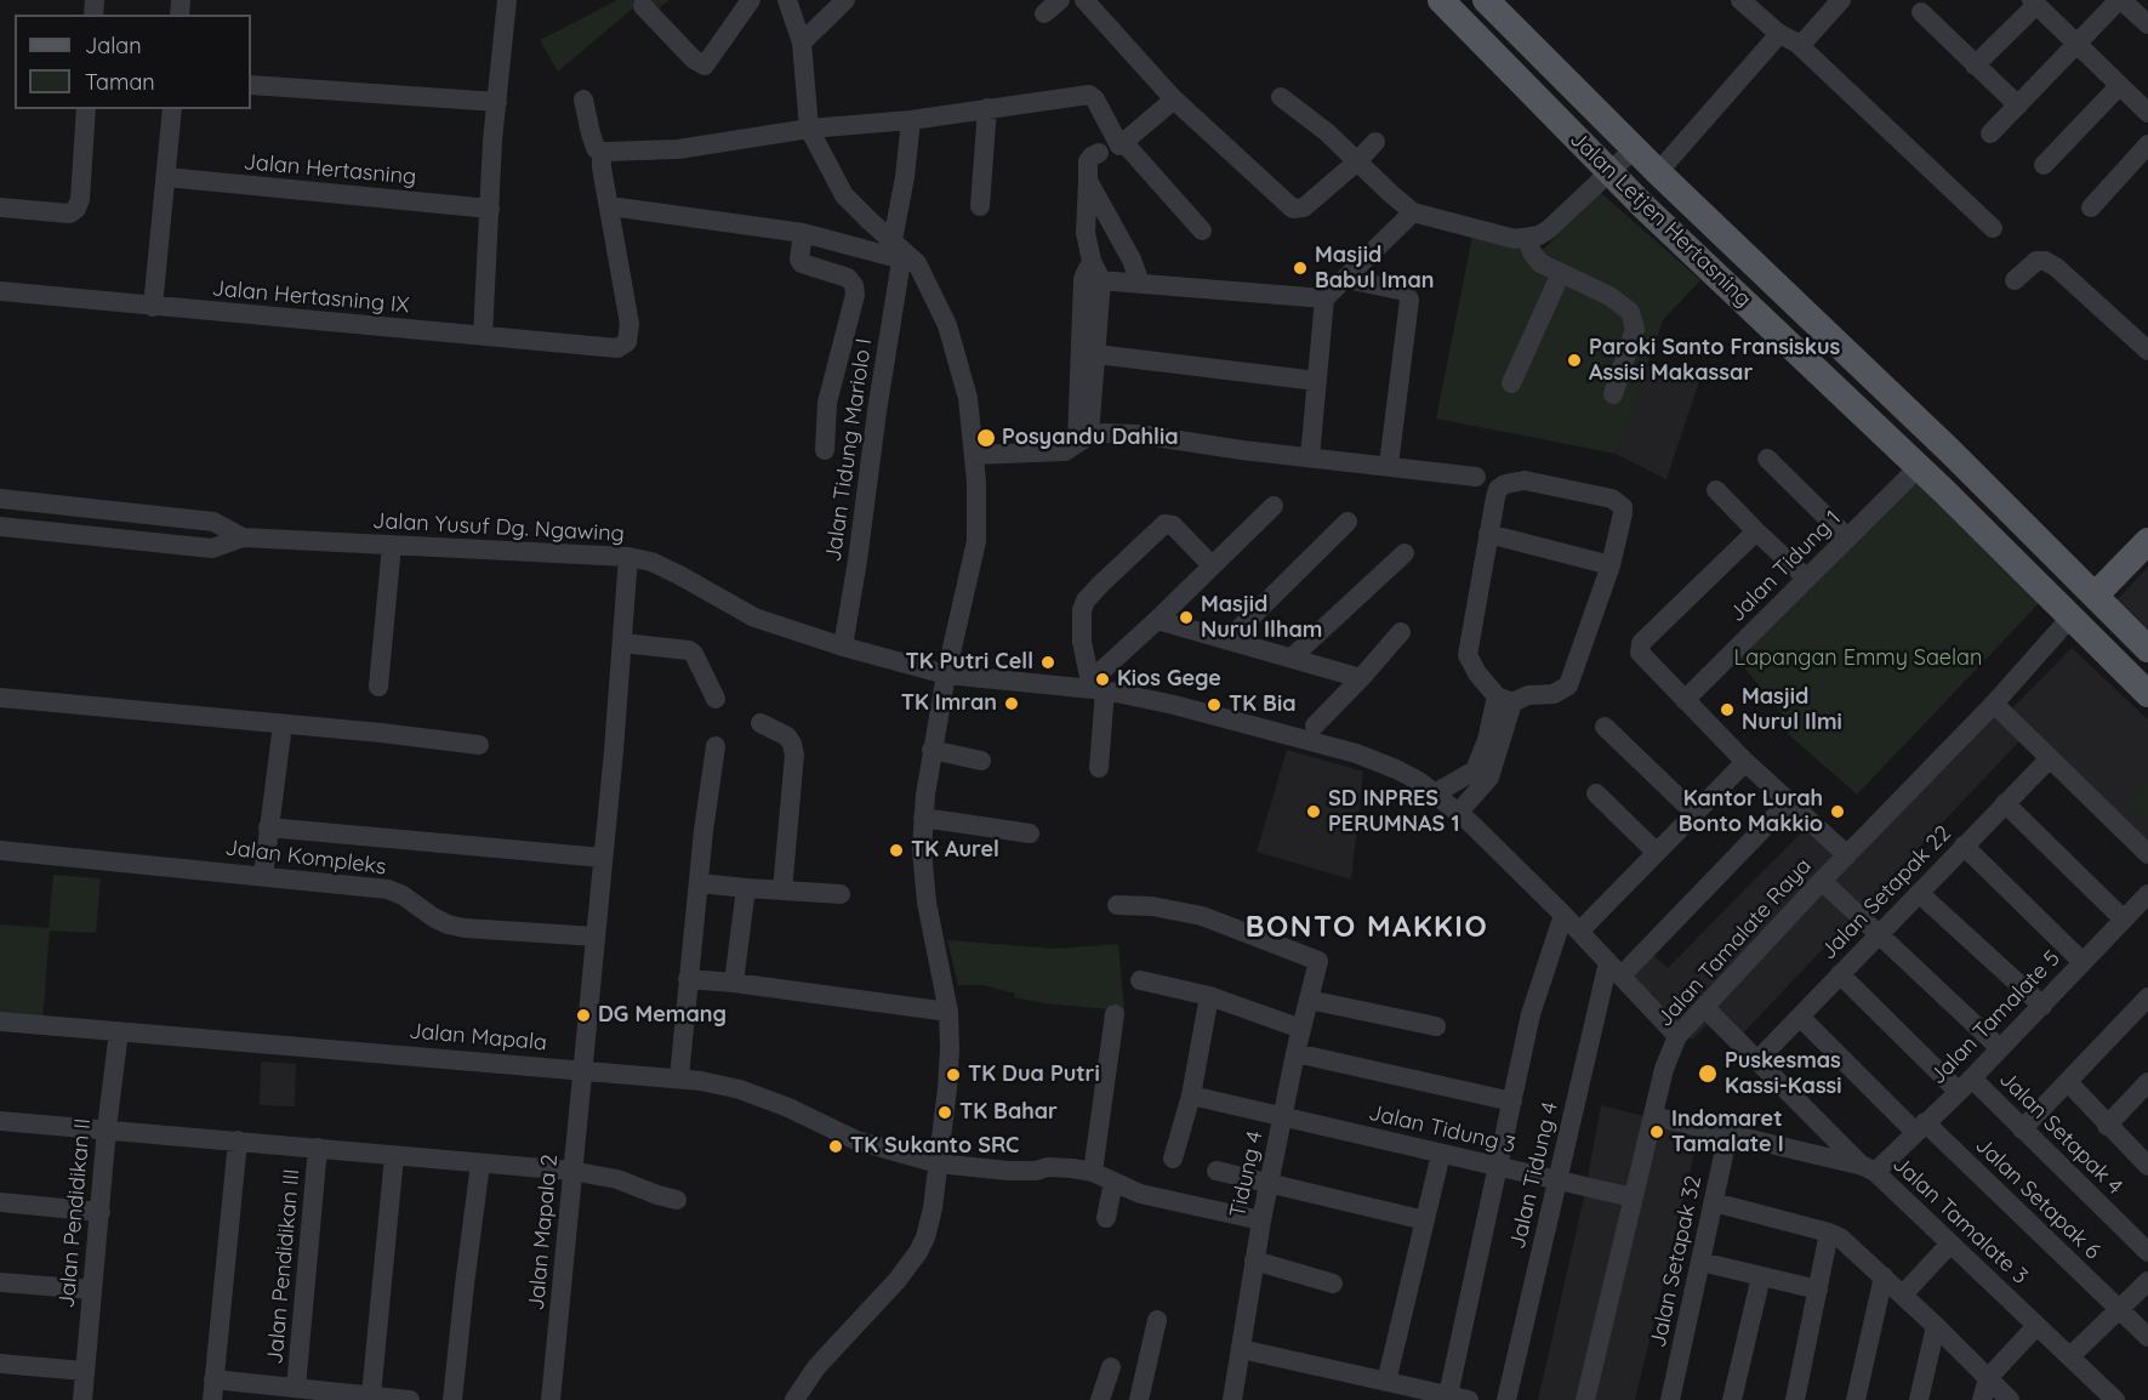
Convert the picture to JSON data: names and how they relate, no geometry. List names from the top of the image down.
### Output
{
  "streets": {
    "main road": ["Jalan Letjen Hertasning"],
    "street": [
      "Jalan Hertasning",
      "Jalan Hertasning IX",
      "Jalan Tidung Mariolo I",
      "Jalan Yusuf Dg. Ngawing",
      "Jalan Tidung 1",
      "Jalan Kompleks",
      "Jalan Setapak 22",
      "Jalan Tamalate Raya",
      "Jalan Tamalate 5",
      "Jalan Mapala",
      "Jalan Tidung 3",
      "Jalan Setapak 4",
      "Tidung 4",
      "Jalan Tidung 4",
      "Jalan Setapak 6",
      "Jalan Pendidikan II",
      "Jalan Tamalate 3",
      "Jalan Mapala 2",
      "Jalan Setapak 32",
      "Jalan Pendidikan III"
    ]
  },
  "crossings": [
    ["Jalan Letjen Hertasning", "Jalan Tidung 1"],
    ["Jalan Letjen Hertasning", "Jalan Tamalate Raya"],
    ["Jalan Tidung Mariolo I", "Jalan Yusuf Dg. Ngawing"],
    ["Jalan Yusuf Dg. Ngawing", "Jalan Tamalate Raya"],
    ["Jalan Yusuf Dg. Ngawing", "Jalan Tidung 4"],
    ["Jalan Yusuf Dg. Ngawing", "Jalan Mapala 2"],
    ["Jalan Kompleks", "Jalan Mapala 2"],
    ["Jalan Setapak 22", "Jalan Setapak 4"],
    ["Jalan Setapak 22", "Jalan Setapak 6"],
    ["Jalan Tamalate Raya", "Jalan Tidung 3"],
    ["Jalan Tamalate Raya", "Jalan Tamalate 3"],
    ["Jalan Tamalate 5", "Jalan Setapak 4"],
    ["Jalan Tamalate 5", "Jalan Setapak 6"],
    ["Jalan Tamalate 5", "Jalan Tamalate 3"],
    ["Jalan Mapala", "Tidung 4"],
    ["Jalan Mapala", "Jalan Pendidikan II"],
    ["Jalan Mapala", "Jalan Mapala 2"],
    ["Jalan Tidung 3", "Tidung 4"],
    ["Jalan Tidung 3", "Jalan Tidung 4"],
    ["Jalan Pendidikan II", "Jalan Pendidikan III"],
    ["Jalan Tamalate 3", "Jalan Setapak 32"],
    ["Jalan Mapala 2", "Jalan Pendidikan III"]
  ],
  "districts": ["BONTO MAKKIO"],
  "parks": ["Lapangan Emmy Saelan"],
  "places": [
    "Masjid Babul Iman",
    "Paroki Santo Fransiskus Assisi Makassar",
    "Posyandu Dahlia",
    "Masjid Nurul Ilham",
    "TK Putri Cell",
    "Kios Gege",
    "TK Imran",
    "TK Bia",
    "Masjid Nurul Ilmi",
    "SD INPRES PERUMNAS 1",
    "Kantor Lurah Bonto Makkio",
    "TK Aurel",
    "DG Memang",
    "Puskesmas Kassi-Kassi",
    "TK Dua Putri",
    "TK Bahar",
    "Indomaret Tamalate I",
    "TK Sukanto SRC"
  ],
  "legend": ["Jalan", "Taman"]
}
